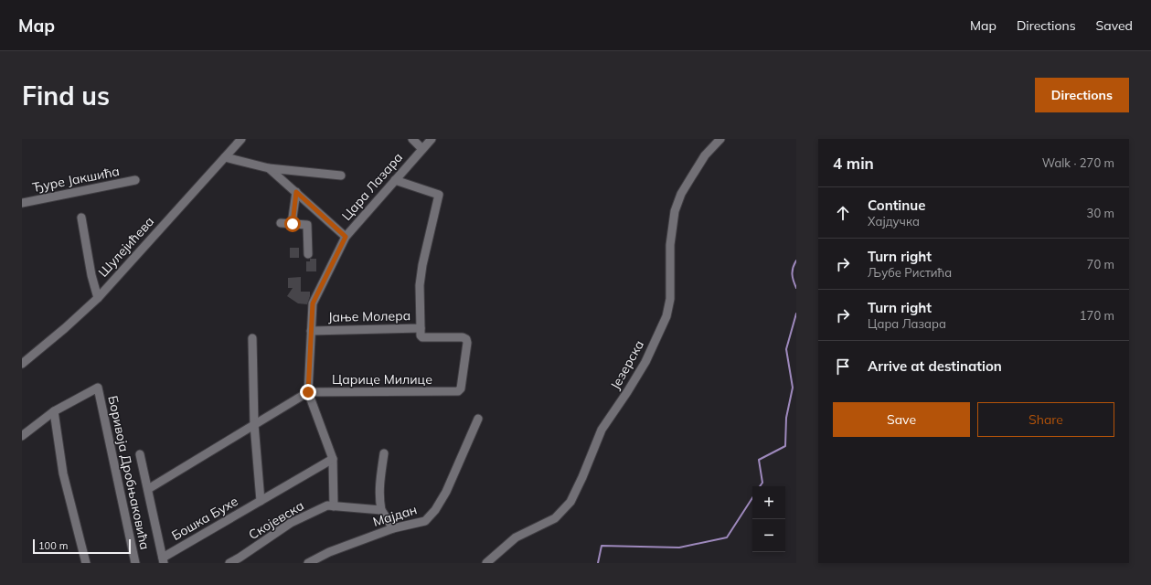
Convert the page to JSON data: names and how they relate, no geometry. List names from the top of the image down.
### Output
{
  "streets": {
    "street": [
      "Ђуре Јакшића",
      "Цара Лазара",
      "Шулејићева",
      "Јање Молера",
      "Језерска",
      "Царице Милице",
      "Боривоја Дробњаковића",
      "Мајдан",
      "Бошка Бухе",
      "Скојевска"
    ]
  },
  "crossings": [
    ["Цара Лазара", "Јање Молера"],
    ["Цара Лазара", "Царице Милице"],
    ["Цара Лазара", "Бошка Бухе"],
    ["Цара Лазара", "Скојевска"],
    ["Јање Молера", "Царице Милице"]
  ],
  "scale_bar": "100 m",
  "page": {
    "header": "Map",
    "nav": ["Map", "Directions", "Saved"],
    "buttons": [
      "Directions",
      ["Save", "Share"]
    ],
    "title": "Find us",
    "heading": ["4 min", "Walk · 270 m"],
    "list": [
      ["Continue", "Хајдучка", "30 m"],
      ["Turn right", "Љубе Ристића", "70 m"],
      ["Turn right", "Цара Лазара", "170 m"],
      "Arrive at destination"
    ],
    "map_buttons": ["+", "−"],
    "scale": "100 m"
  }
}
